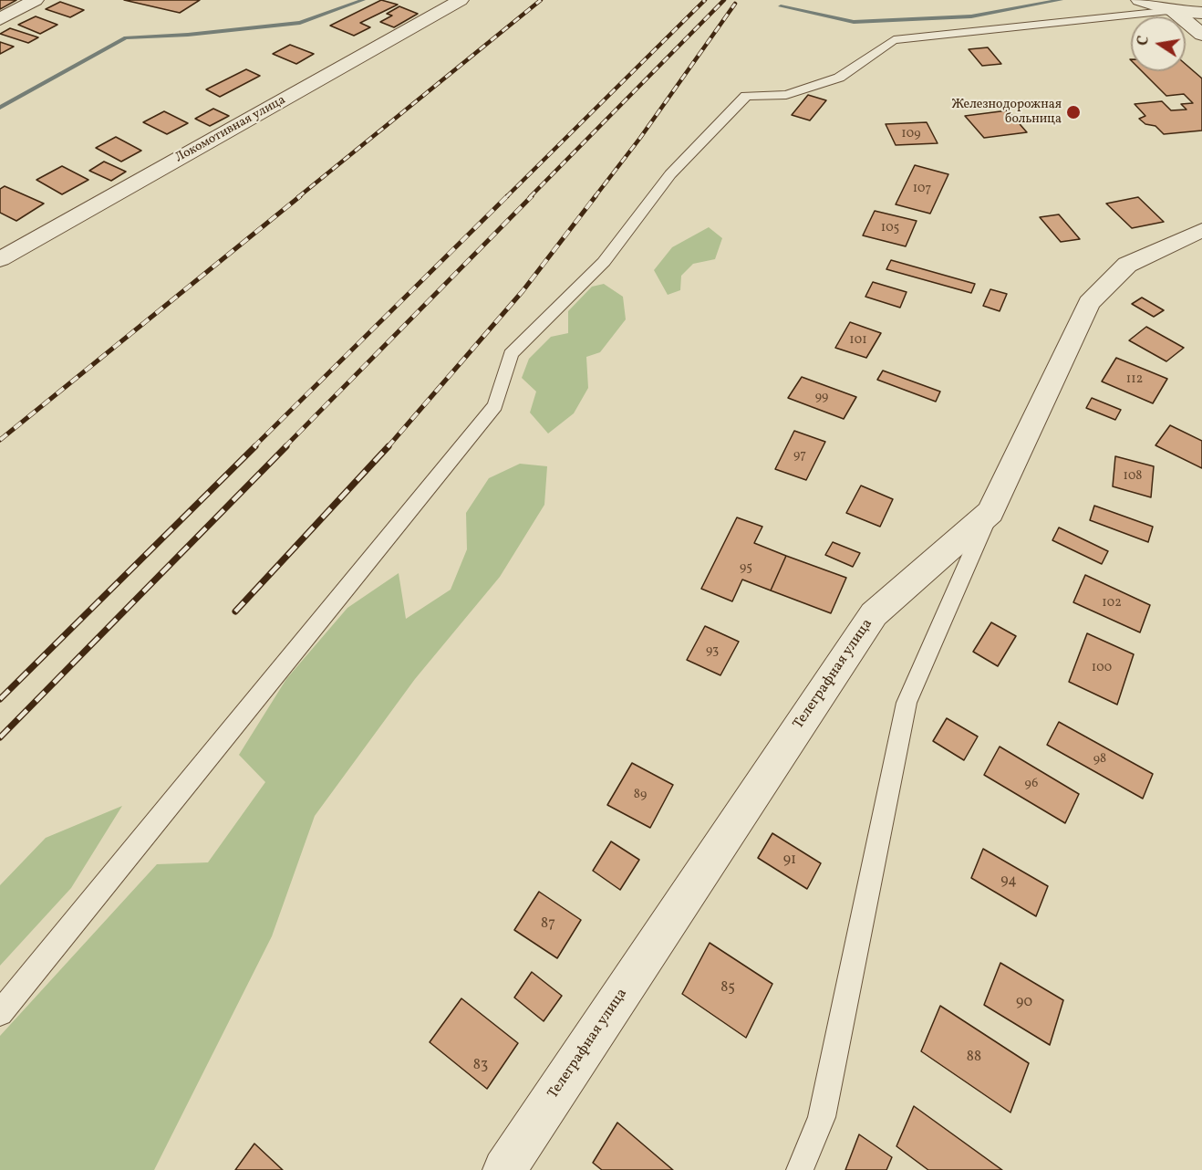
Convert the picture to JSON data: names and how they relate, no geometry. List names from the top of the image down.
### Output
{
  "streets": {
    "street": ["Локомотивная улица", "Телеграфная улица"]
  },
  "places": ["Железнодорожная больница"],
  "house_numbers": [
    "109",
    "107",
    "105",
    "101",
    "112",
    "99",
    "97",
    "108",
    "95",
    "102",
    "93",
    "100",
    "98",
    "96",
    "89",
    "91",
    "94",
    "87",
    "85",
    "90",
    "88",
    "83"
  ],
  "north": "left"
}
